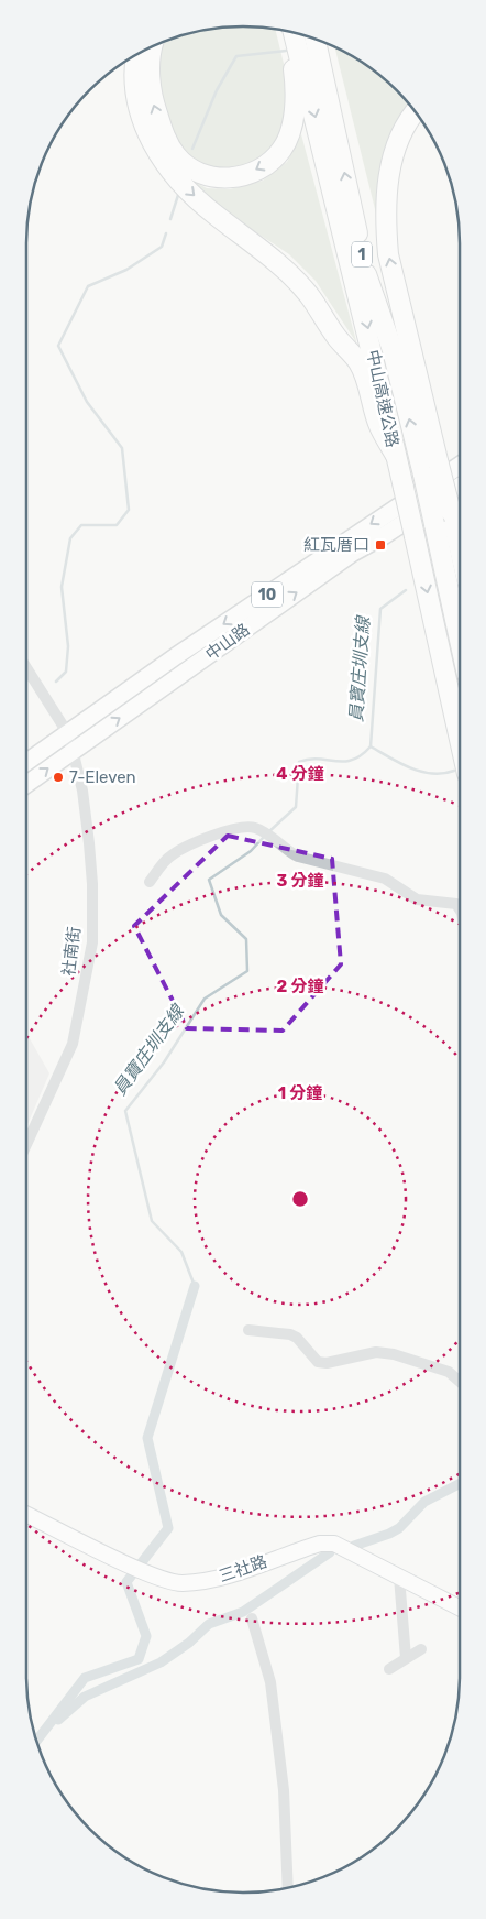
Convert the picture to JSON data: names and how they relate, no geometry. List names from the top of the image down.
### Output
{
  "streets": {
    "highway": ["1", "中山高速公路"],
    "main road": ["10", "中山路"],
    "street": ["社南街", "三社路"]
  },
  "crossings": [
    ["中山路", "社南街"]
  ],
  "water": ["員寶庄圳支線"],
  "places": {
    "transit": ["紅瓦厝口"],
    "other": ["7-Eleven"]
  },
  "rings": [
    "4 分鐘",
    "3 分鐘",
    "2 分鐘",
    "1 分鐘"
  ]
}
